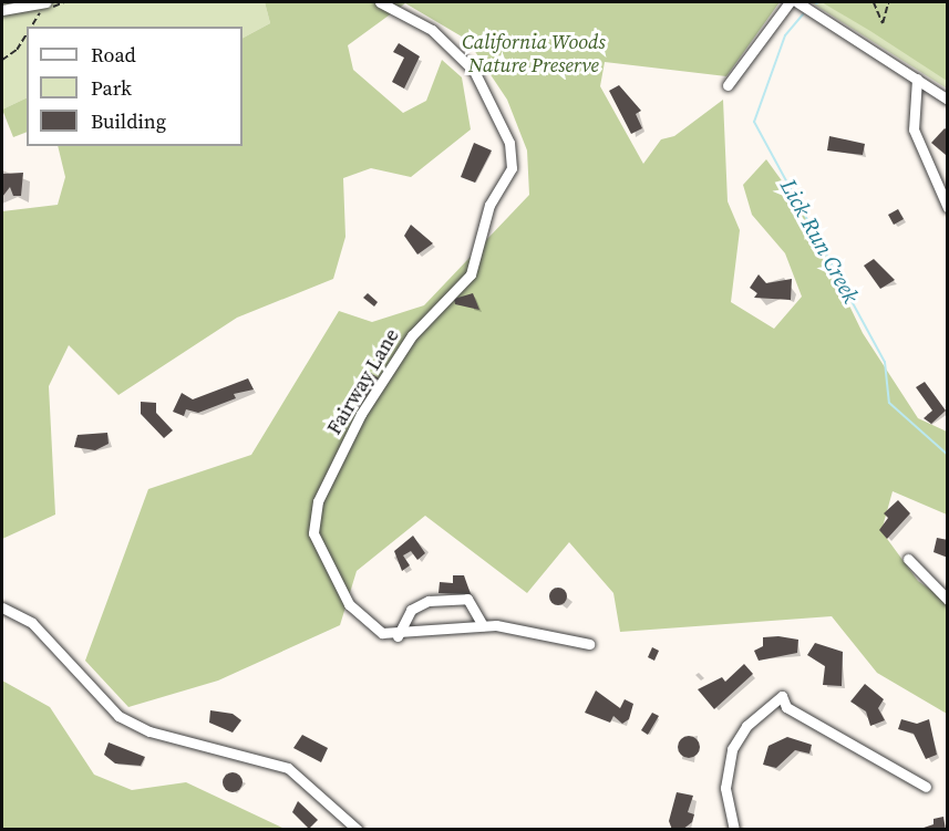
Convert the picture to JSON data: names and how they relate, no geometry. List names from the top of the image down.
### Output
{
  "streets": {
    "street": ["Fairway Lane"]
  },
  "water": ["Lick Run Creek"],
  "parks": ["California Woods Nature Preserve"],
  "legend": ["Road", "Park", "Building"]
}
